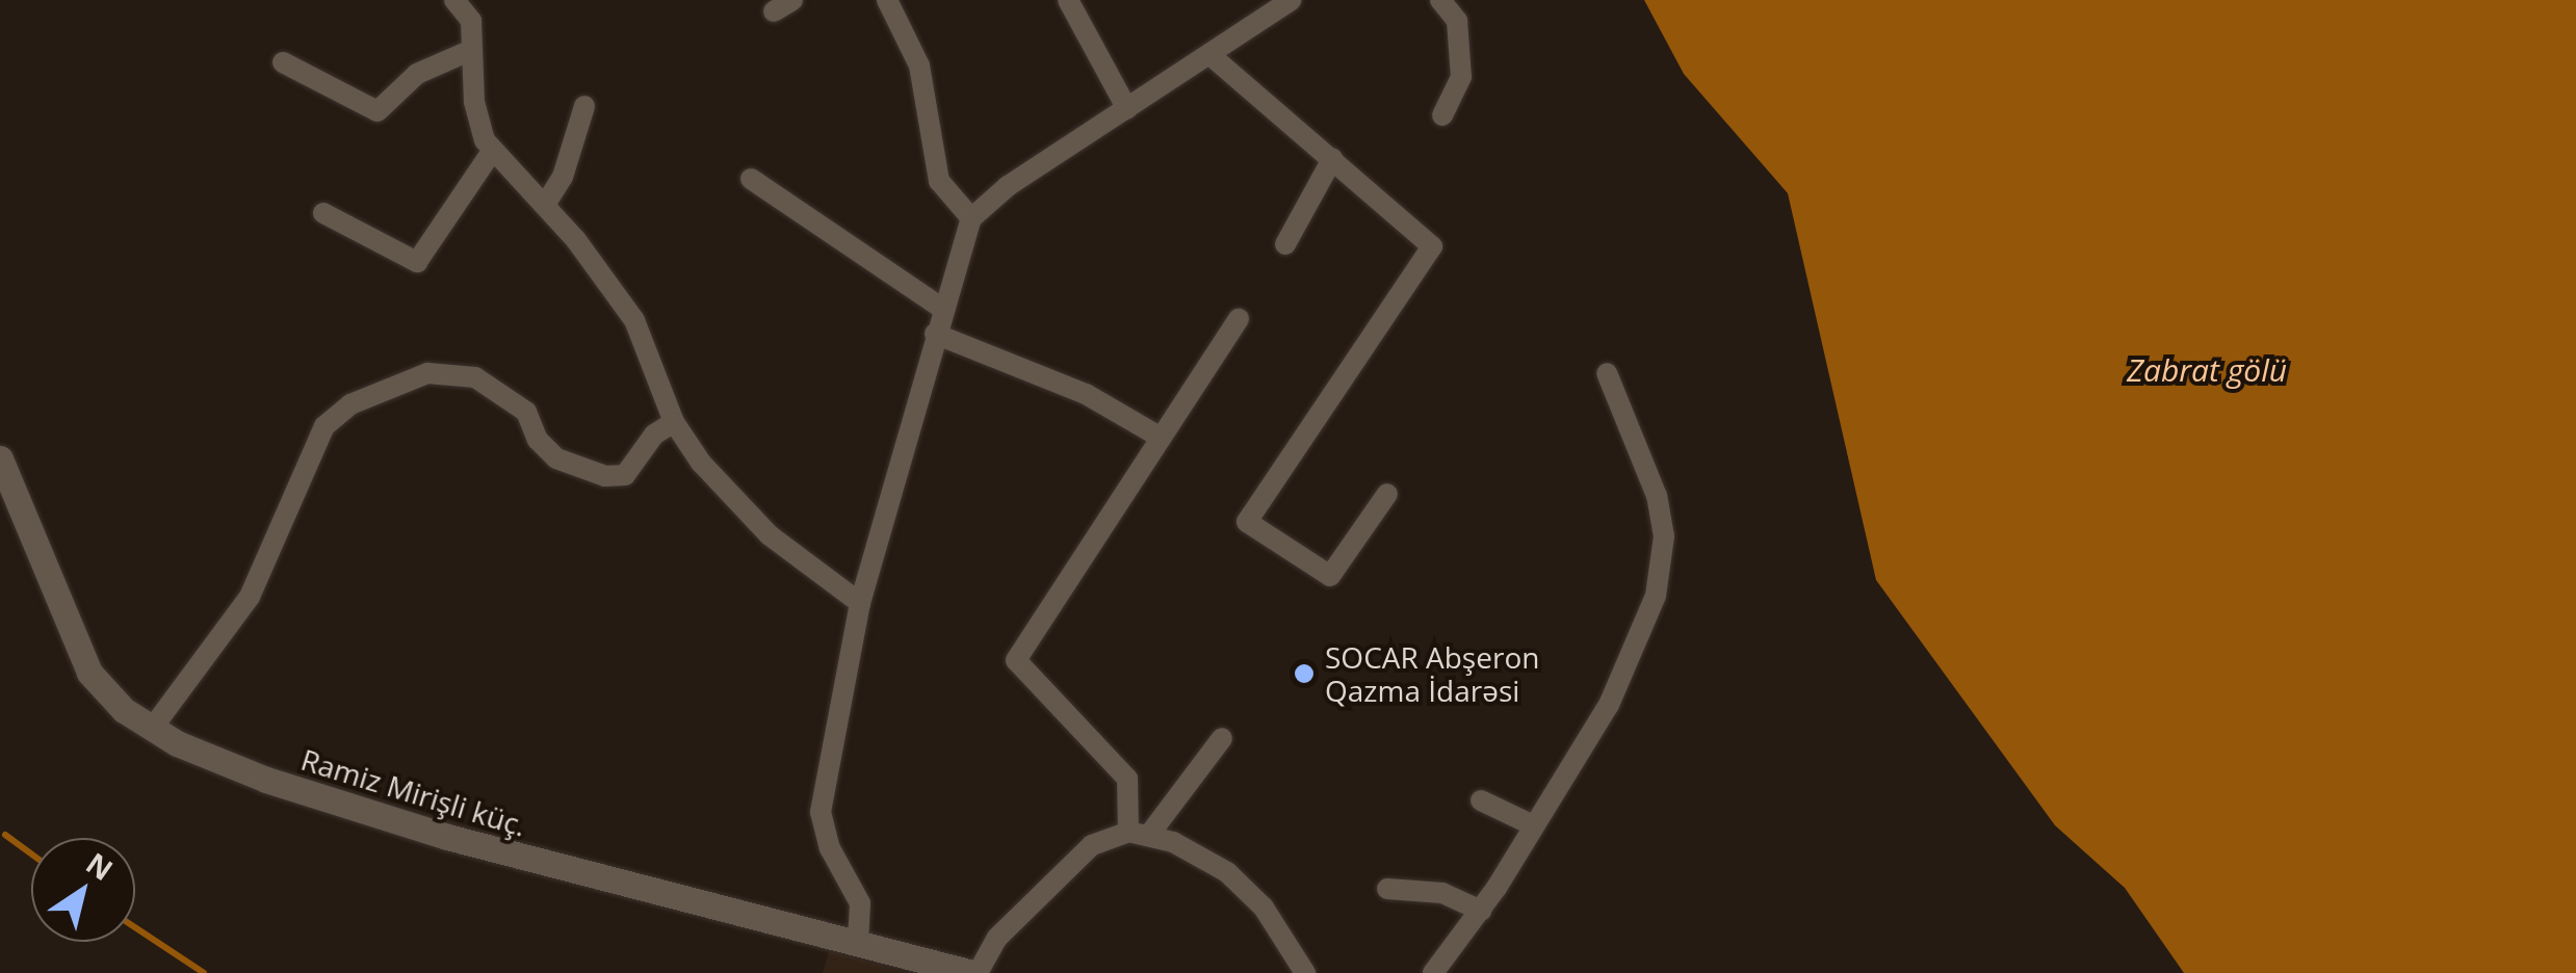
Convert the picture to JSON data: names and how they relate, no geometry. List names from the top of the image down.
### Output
{
  "streets": {
    "street": ["Ramiz Mirişli küç."]
  },
  "water": ["Zabrat gölü"],
  "places": ["SOCAR Abşeron Qazma İdarəsi"],
  "north": "top right"
}
